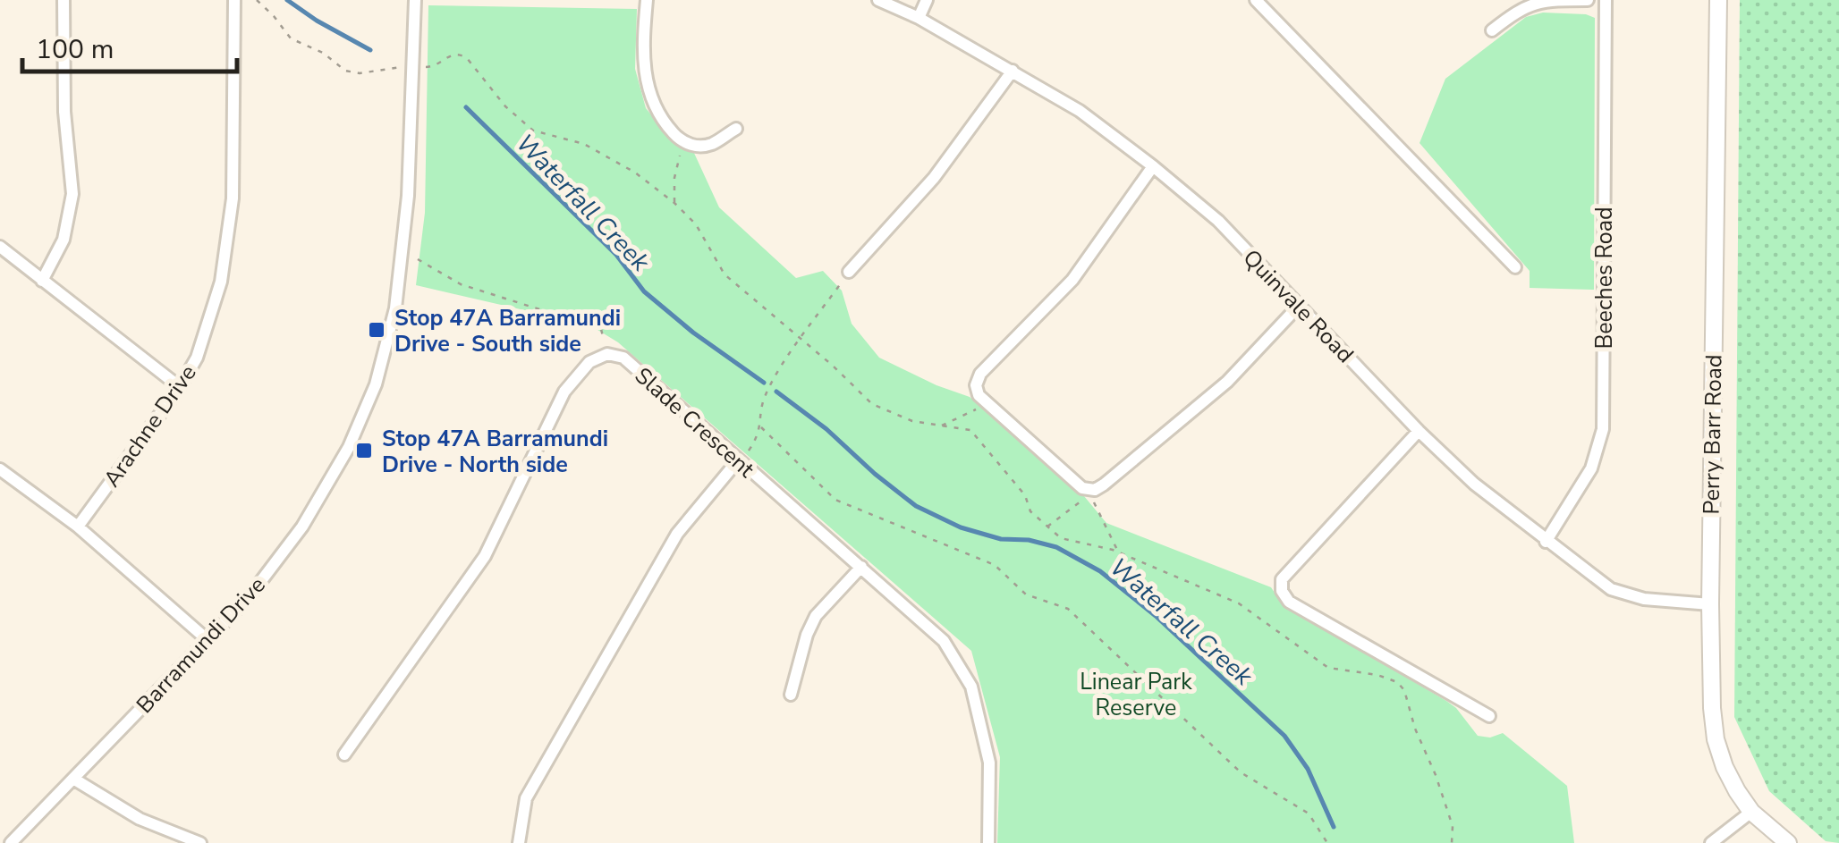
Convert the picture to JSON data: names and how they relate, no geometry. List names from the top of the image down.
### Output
{
  "streets": {
    "street": [
      "Beeches Road",
      "Quinvale Road",
      "Slade Crescent",
      "Arachne Drive",
      "Perry Barr Road",
      "Barramundi Drive"
    ]
  },
  "crossings": [
    ["Beeches Road", "Quinvale Road"],
    ["Quinvale Road", "Perry Barr Road"]
  ],
  "water": ["Waterfall Creek"],
  "parks": ["Linear Park Reserve"],
  "places": {
    "transit": ["Stop 47A Barramundi Drive - South side", "Stop 47A Barramundi Drive - North side"]
  },
  "scale_bar": "100 m"
}
